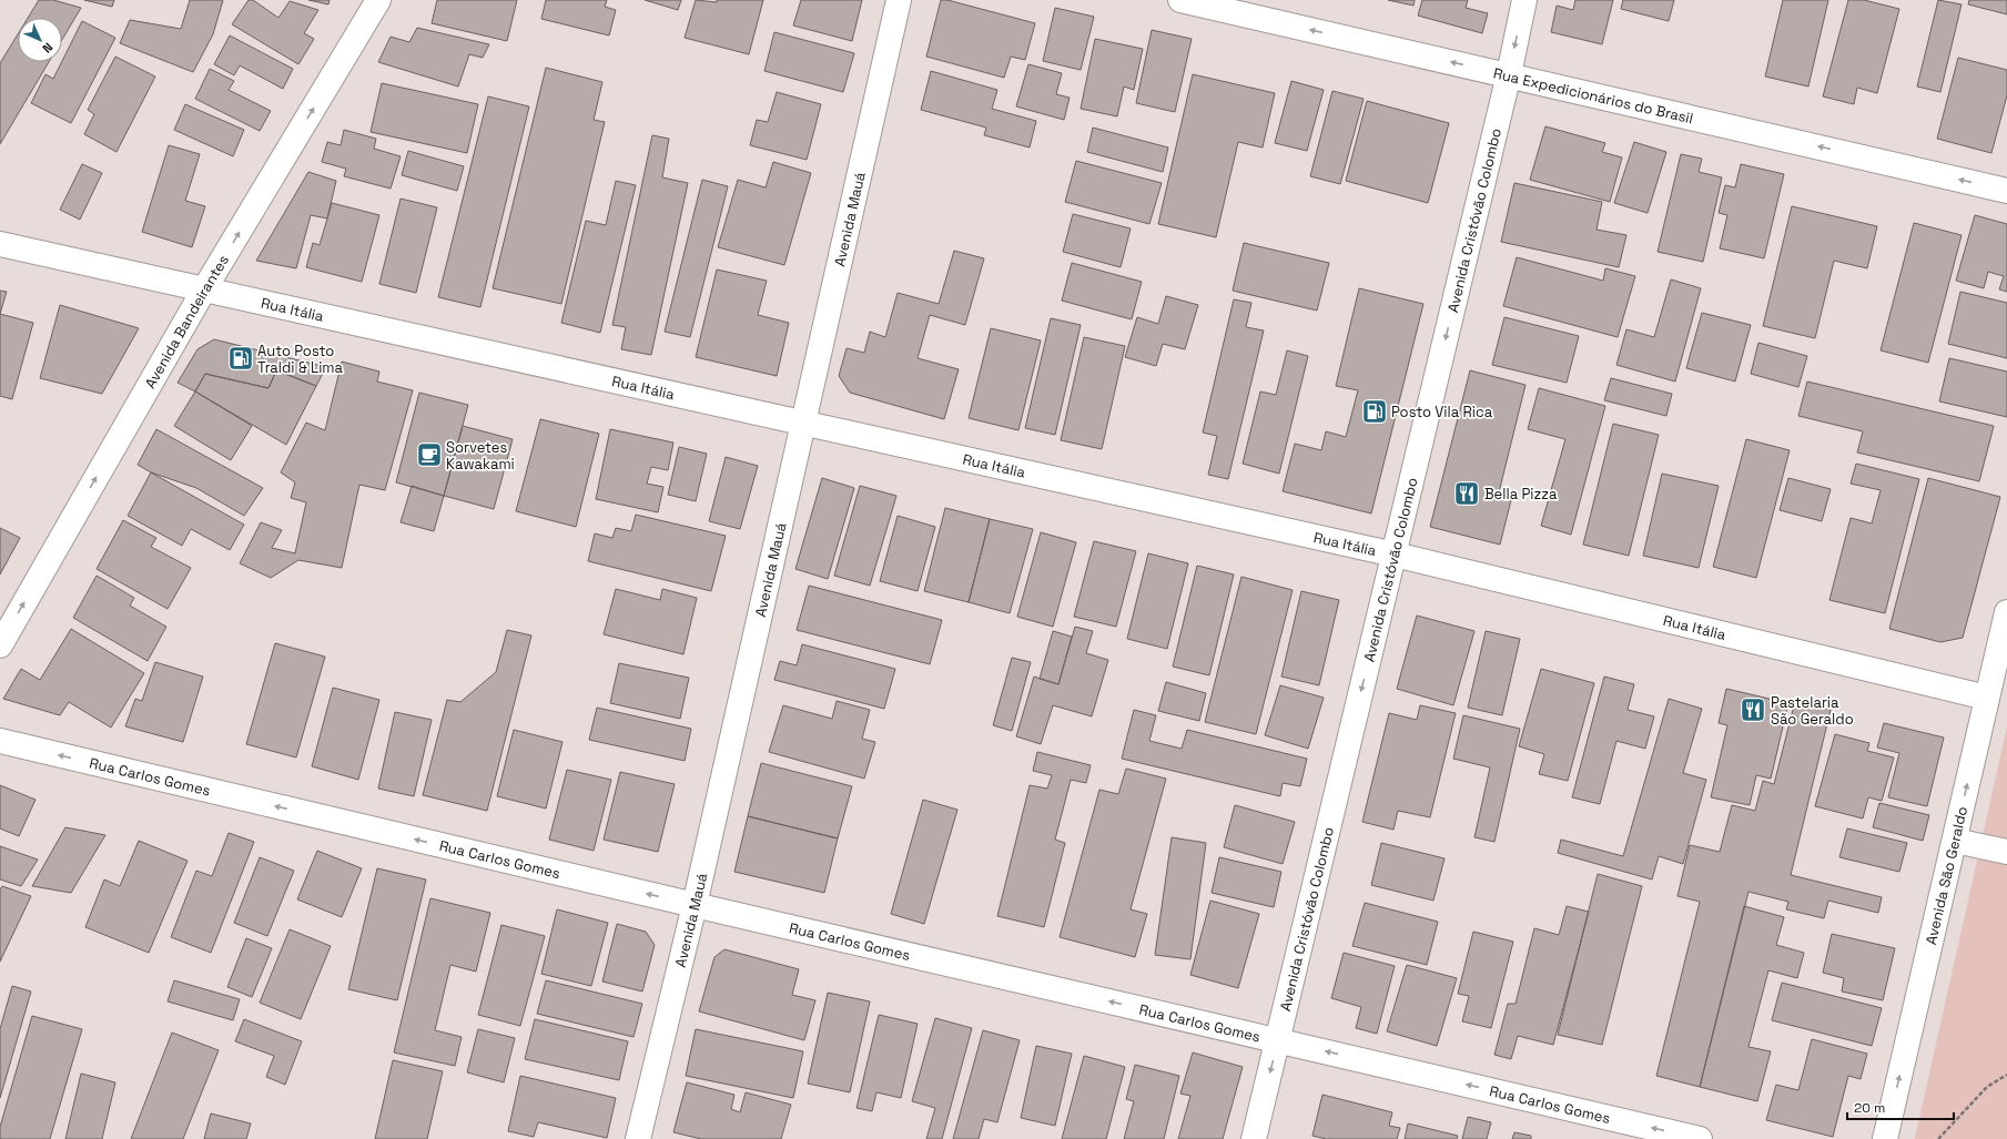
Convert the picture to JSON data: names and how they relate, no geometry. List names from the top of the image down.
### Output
{
  "streets": {
    "street": [
      "Rua Expedicionários do Brasil",
      "Avenida Mauá",
      "Avenida Cristóvão Colombo",
      "Rua Itália",
      "Avenida Bandeirantes",
      "Rua Carlos Gomes",
      "Avenida São Geraldo"
    ]
  },
  "crossings": [
    ["Rua Expedicionários do Brasil", "Avenida Cristóvão Colombo"],
    ["Avenida Mauá", "Rua Itália"],
    ["Avenida Mauá", "Rua Carlos Gomes"],
    ["Avenida Cristóvão Colombo", "Rua Itália"],
    ["Avenida Cristóvão Colombo", "Rua Carlos Gomes"],
    ["Rua Itália", "Avenida Bandeirantes"],
    ["Rua Itália", "Avenida São Geraldo"]
  ],
  "one_way": [
    "Rua Expedicionários do Brasil",
    "Avenida Cristóvão Colombo",
    "Avenida Bandeirantes",
    "Rua Carlos Gomes",
    "Avenida São Geraldo"
  ],
  "places": {
    "fuel station": ["Auto Posto Traldi & Lima", "Posto Vila Rica"],
    "cafe": ["Sorvetes Kawakami"],
    "restaurant": ["Bella Pizza", "Pastelaria São Geraldo"]
  },
  "scale_bar": "20 m",
  "north": "bottom right"
}
